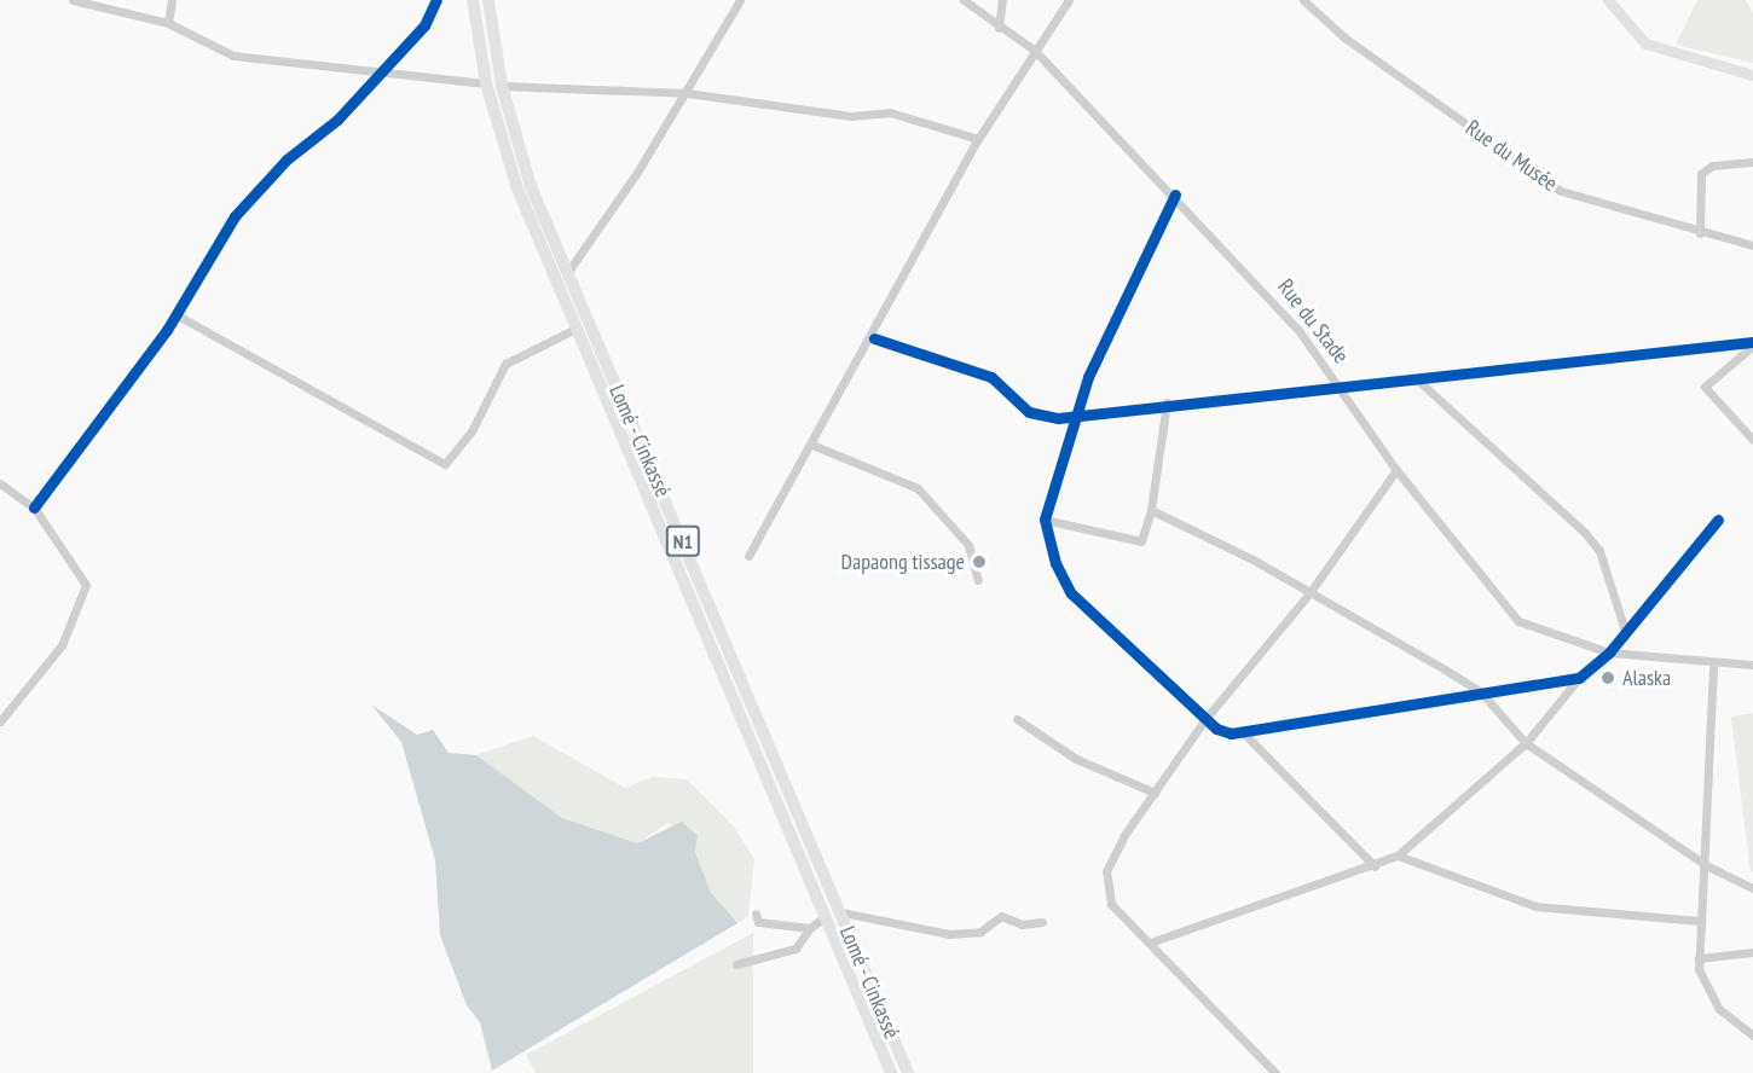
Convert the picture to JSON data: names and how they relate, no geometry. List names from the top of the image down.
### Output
{
  "streets": {
    "highway": ["Lomé - Cinkassé", "N1"],
    "street": ["Rue du Musée", "Rue du Stade"]
  },
  "places": ["Dapaong tissage", "Alaska"]
}
